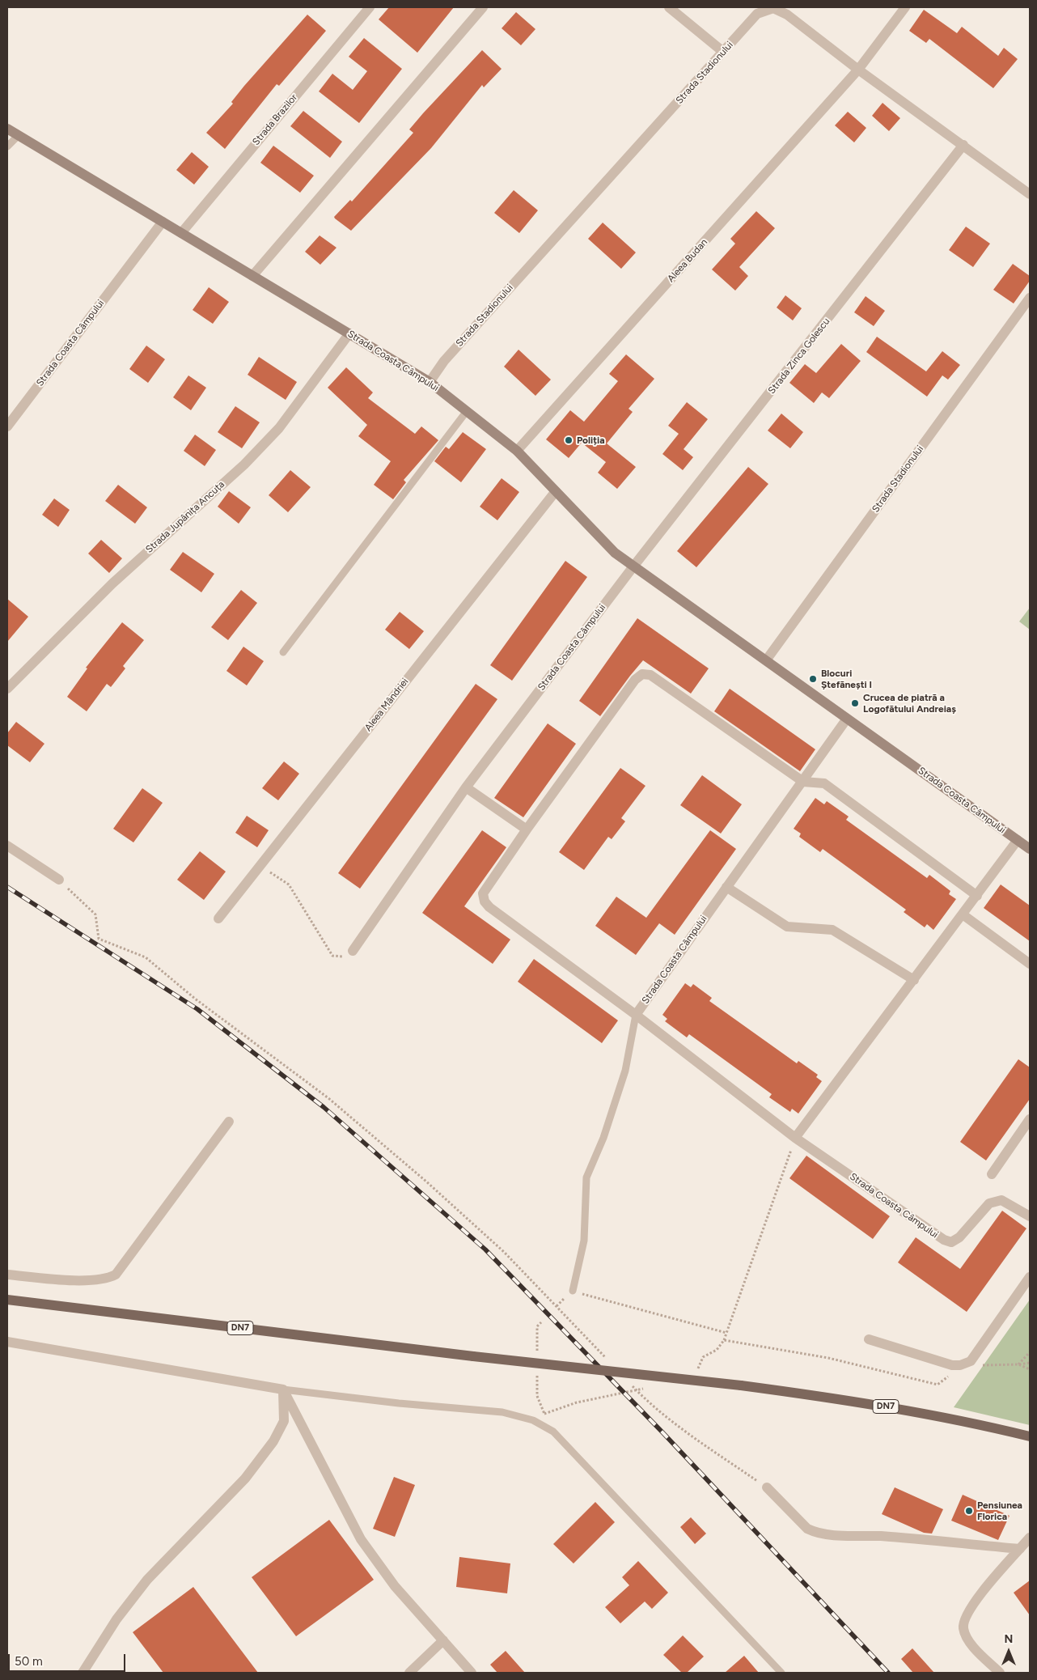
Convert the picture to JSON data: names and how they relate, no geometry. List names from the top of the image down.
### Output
{
  "streets": {
    "main road": ["DN7"],
    "street": [
      "Strada Stadionului",
      "Strada Brazilor",
      "Aleea Budan",
      "Strada Coasta Câmpului",
      "Strada Zinca Golescu",
      "Strada Jupânița Ancuța",
      "Aleea Mândriei"
    ]
  },
  "crossings": [
    ["Strada Stadionului", "Aleea Budan"],
    ["Strada Stadionului", "Strada Coasta Câmpului"],
    ["Strada Stadionului", "Strada Zinca Golescu"],
    ["Strada Brazilor", "Strada Coasta Câmpului"],
    ["Aleea Budan", "Strada Coasta Câmpului"],
    ["Strada Coasta Câmpului", "Strada Zinca Golescu"],
    ["Strada Coasta Câmpului", "Strada Jupânița Ancuța"],
    ["Strada Coasta Câmpului", "Aleea Mândriei"]
  ],
  "places": [
    "Poliția",
    "Blocuri Ștefănești I",
    "Crucea de piatră a Logofătului Andreiaș",
    "Pensiunea Florica"
  ],
  "scale_bar": "50 m",
  "north": "top"
}
